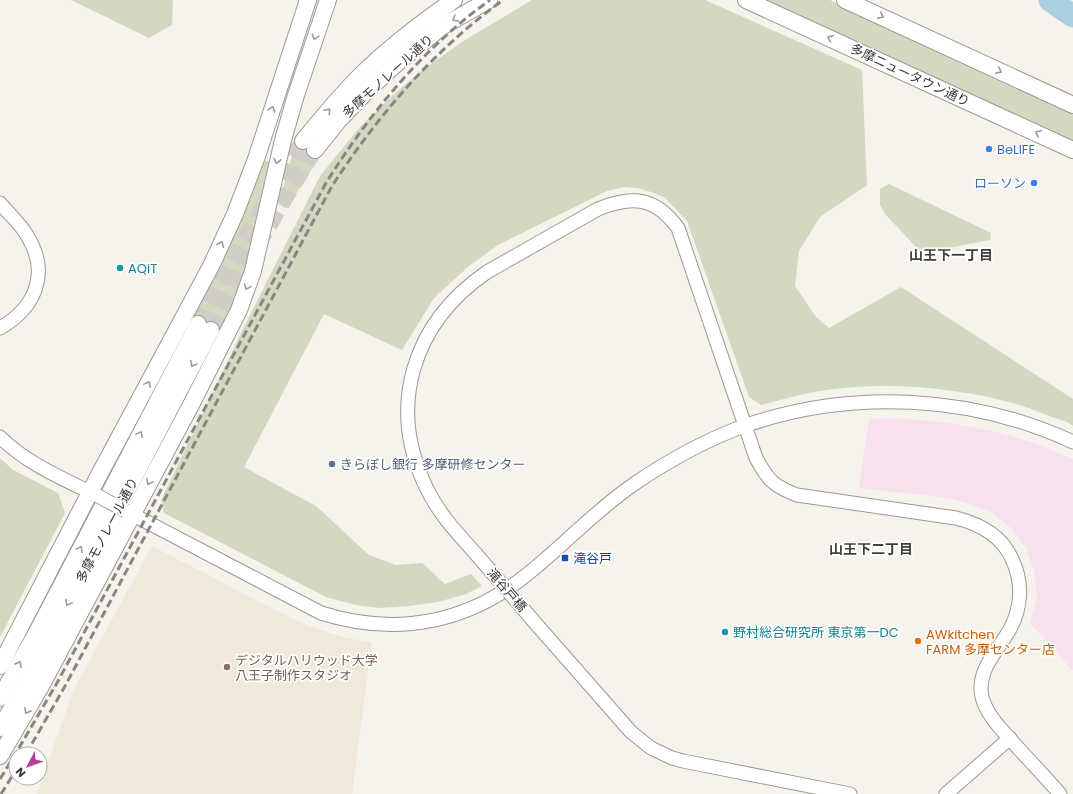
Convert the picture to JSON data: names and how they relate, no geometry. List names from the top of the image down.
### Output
{
  "streets": {
    "main road": ["多摩ニュータウン通り", "多摩モノレール通り"],
    "street": ["滝谷戸橋"]
  },
  "districts": ["山王下一丁目", "山王下二丁目"],
  "places": {
    "other": [
      "BeLIFE",
      "ローソン",
      "AQiT",
      "きらぼし銀行 多摩研修センター",
      "野村総合研究所 東京第一DC",
      "AWkitchen FARM 多摩センター店",
      "デジタルハリウッド大学 八王子制作スタジオ"
    ],
    "transit": ["滝谷戸"]
  },
  "north": "bottom left"
}
